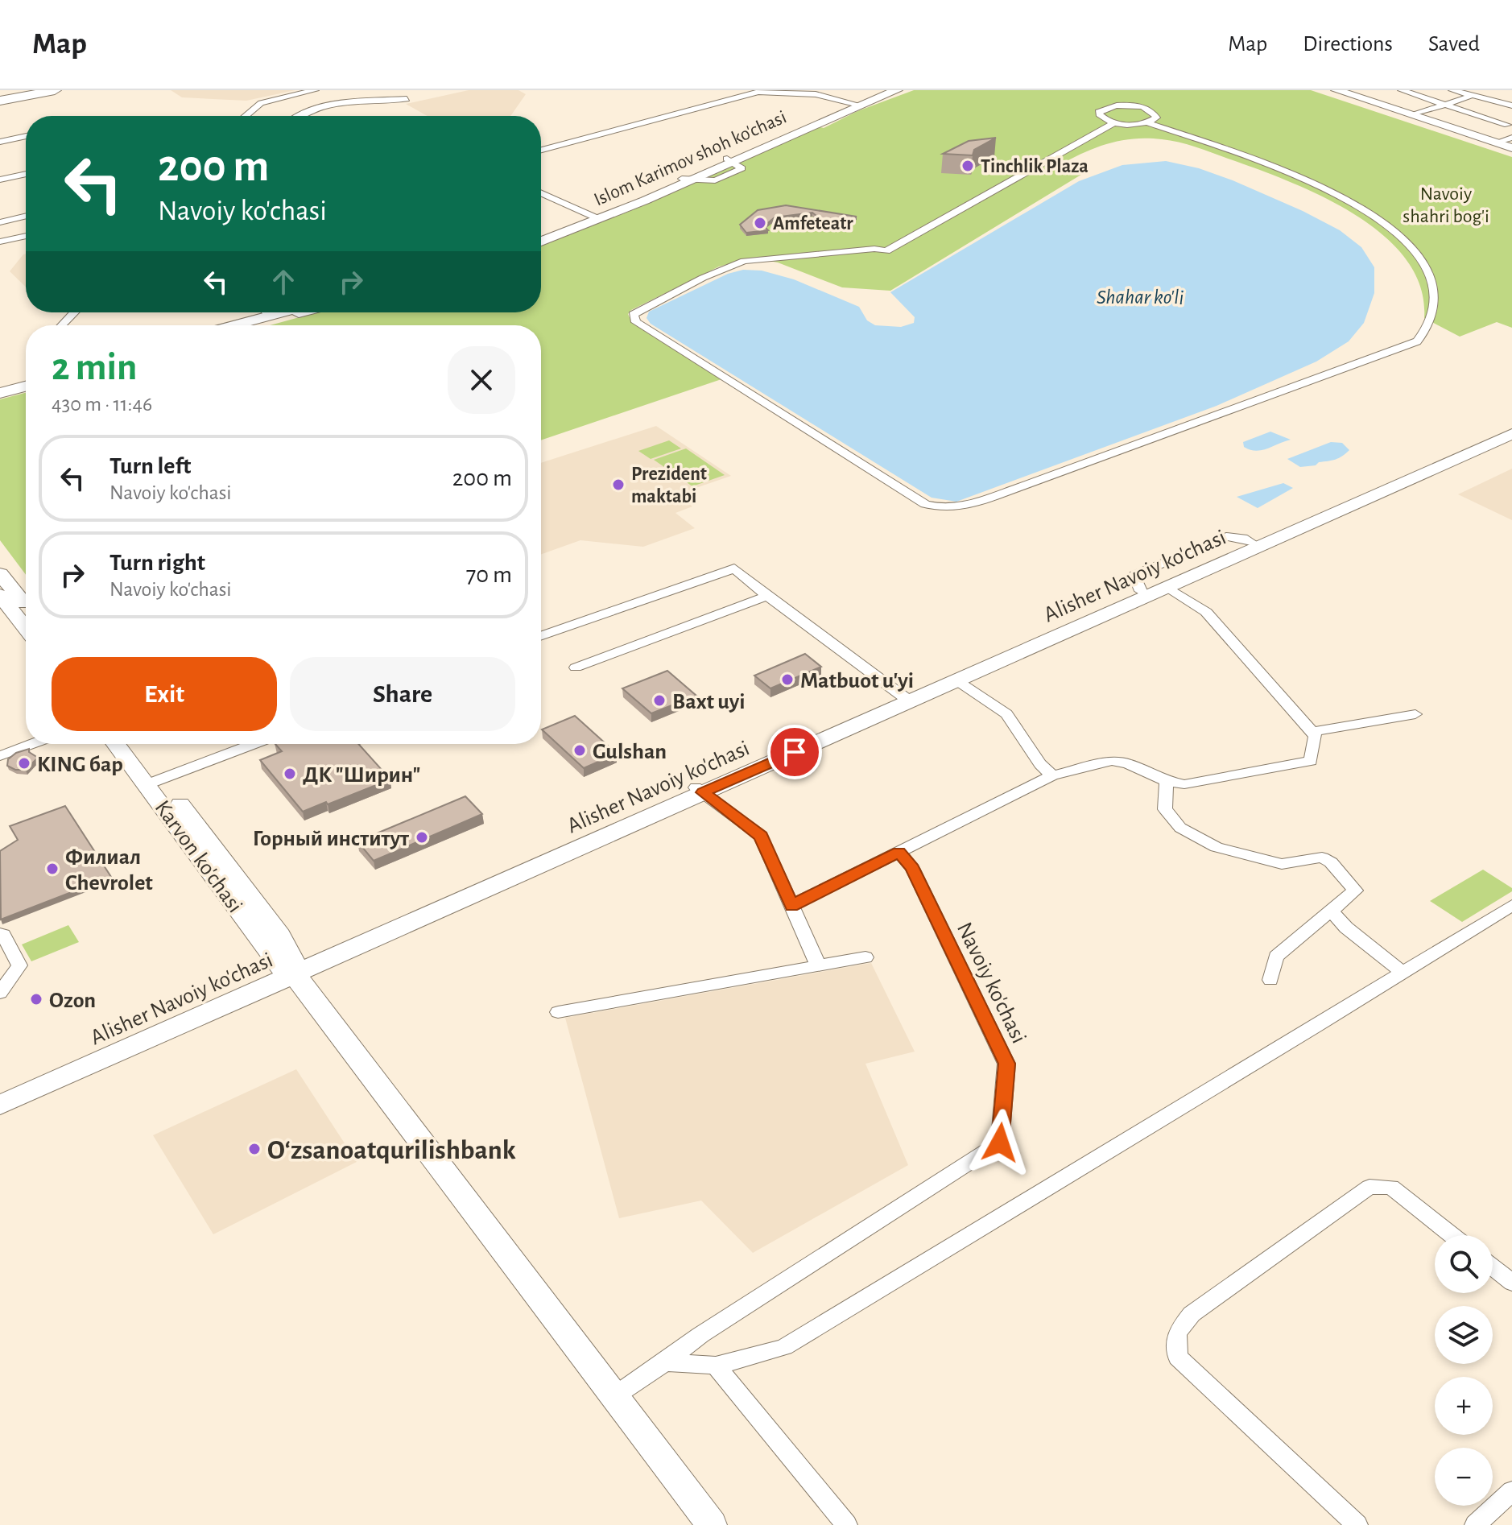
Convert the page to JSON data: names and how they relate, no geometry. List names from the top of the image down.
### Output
{
  "streets": {
    "main road": ["Islom Karimov shoh ko'chasi", "Alisher Navoiy ko'chasi", "Karvon ko'chasi"],
    "street": ["Navoiy ko'chasi"]
  },
  "crossings": [
    ["Alisher Navoiy ko'chasi", "Karvon ko'chasi"]
  ],
  "water": ["Shahar ko'li"],
  "parks": ["Navoiy shahri bog'i"],
  "places": [
    "Tinchlik Plaza",
    "Amfeteatr",
    "Prezident maktabi",
    "Matbuot u'yi",
    "Baxt uyi",
    "Gulshan",
    "KING бар",
    "ДК \"Ширин\"",
    "Горный институт",
    "Филиал Chevrolet",
    "Ozon",
    "Oʻzsanoatqurilishbank"
  ],
  "page": {
    "header": "Map",
    "nav": ["Map", "Directions", "Saved"],
    "turn": ["200 m", "Navoiy ko'chasi"],
    "heading": ["2 min", "430 m · 11:46"],
    "list": [
      {
        "name": "Turn left",
        "note": "Navoiy ko'chasi",
        "value": "200 m"
      },
      {
        "name": "Turn right",
        "note": "Navoiy ko'chasi",
        "value": "70 m"
      }
    ],
    "buttons": ["Exit", "Share"],
    "map_buttons": ["+", "−"]
  }
}
